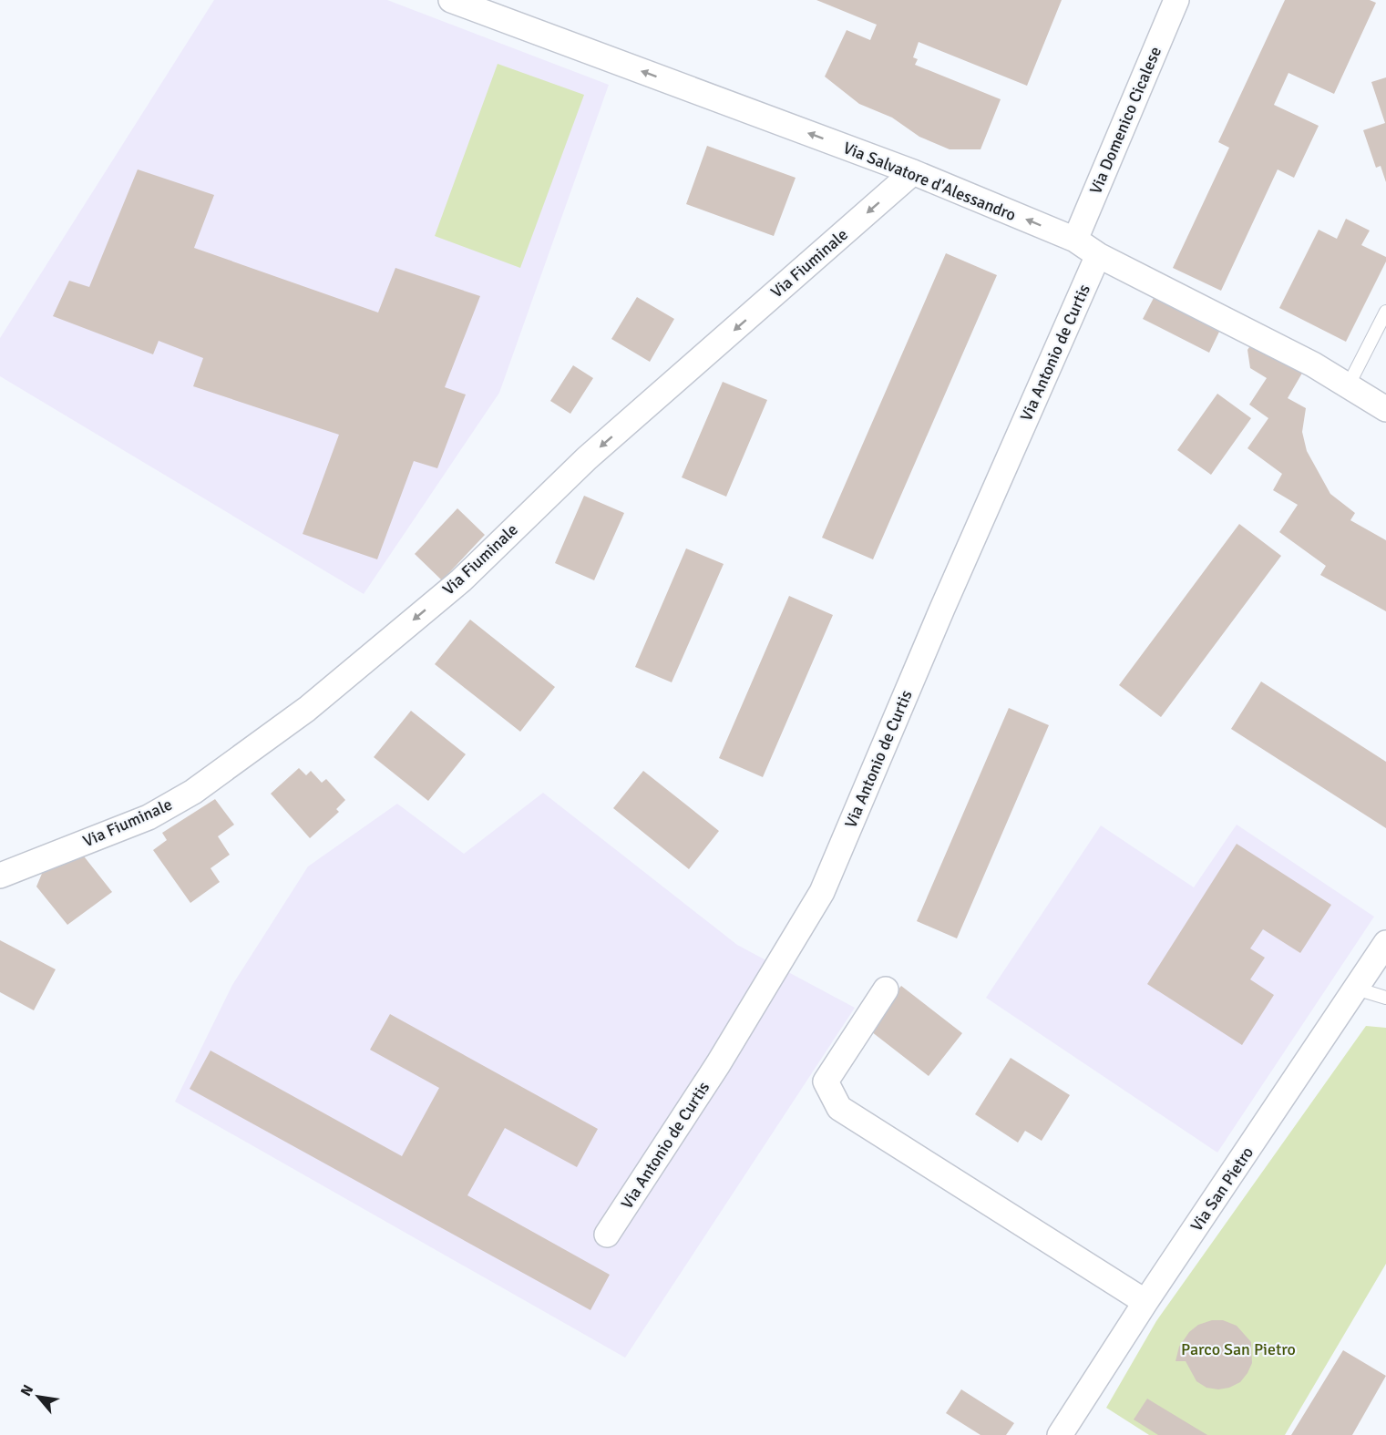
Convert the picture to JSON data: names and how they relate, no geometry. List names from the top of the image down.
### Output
{
  "streets": {
    "street": [
      "Via Domenico Cicalese",
      "Via Salvatore d'Alessandro",
      "Via Fiuminale",
      "Via Antonio de Curtis",
      "Via San Pietro"
    ]
  },
  "crossings": [
    ["Via Domenico Cicalese", "Via Salvatore d'Alessandro"],
    ["Via Salvatore d'Alessandro", "Via Fiuminale"],
    ["Via Salvatore d'Alessandro", "Via Antonio de Curtis"]
  ],
  "one_way": ["Via Salvatore d'Alessandro", "Via Fiuminale"],
  "parks": ["Parco San Pietro"],
  "north": "top left"
}
